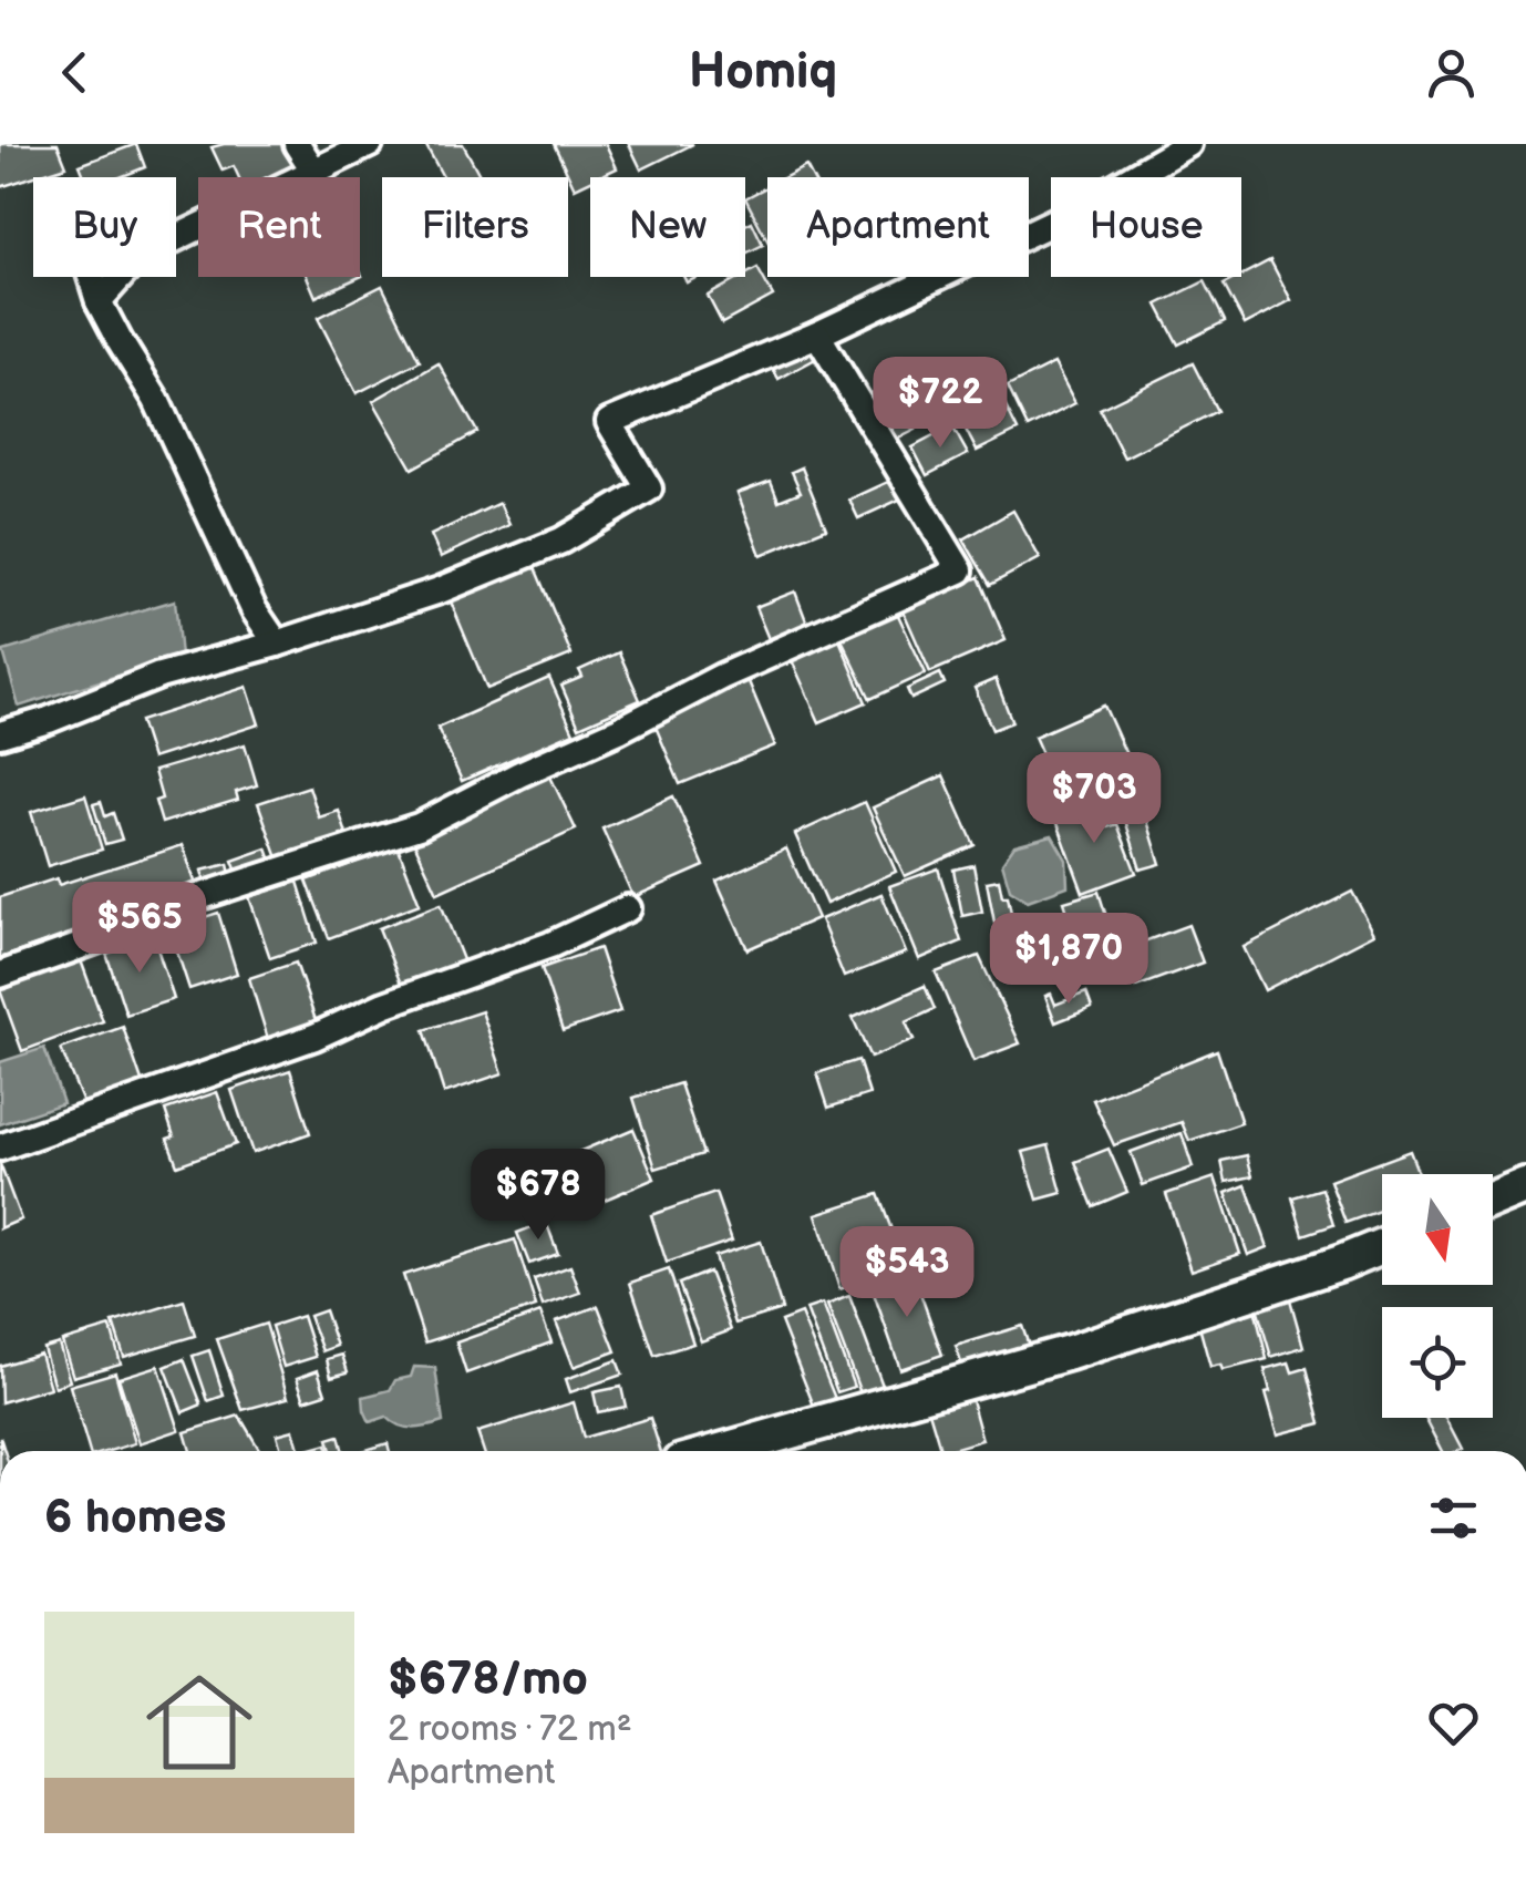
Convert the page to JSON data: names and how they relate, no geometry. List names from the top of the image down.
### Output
{
  "north": "bottom",
  "page": {
    "header": "Homiq",
    "chip": [
      "Buy",
      "Rent",
      "Filters",
      "New",
      "Apartment",
      "House"
    ],
    "price": [
      "$722",
      "$703",
      "$565",
      "$1,870",
      "$678",
      "$543"
    ],
    "heading": "6 homes",
    "list": [
      {
        "name": "$678/mo",
        "note": "2 rooms · 72 m² · Apartment"
      }
    ]
  }
}
